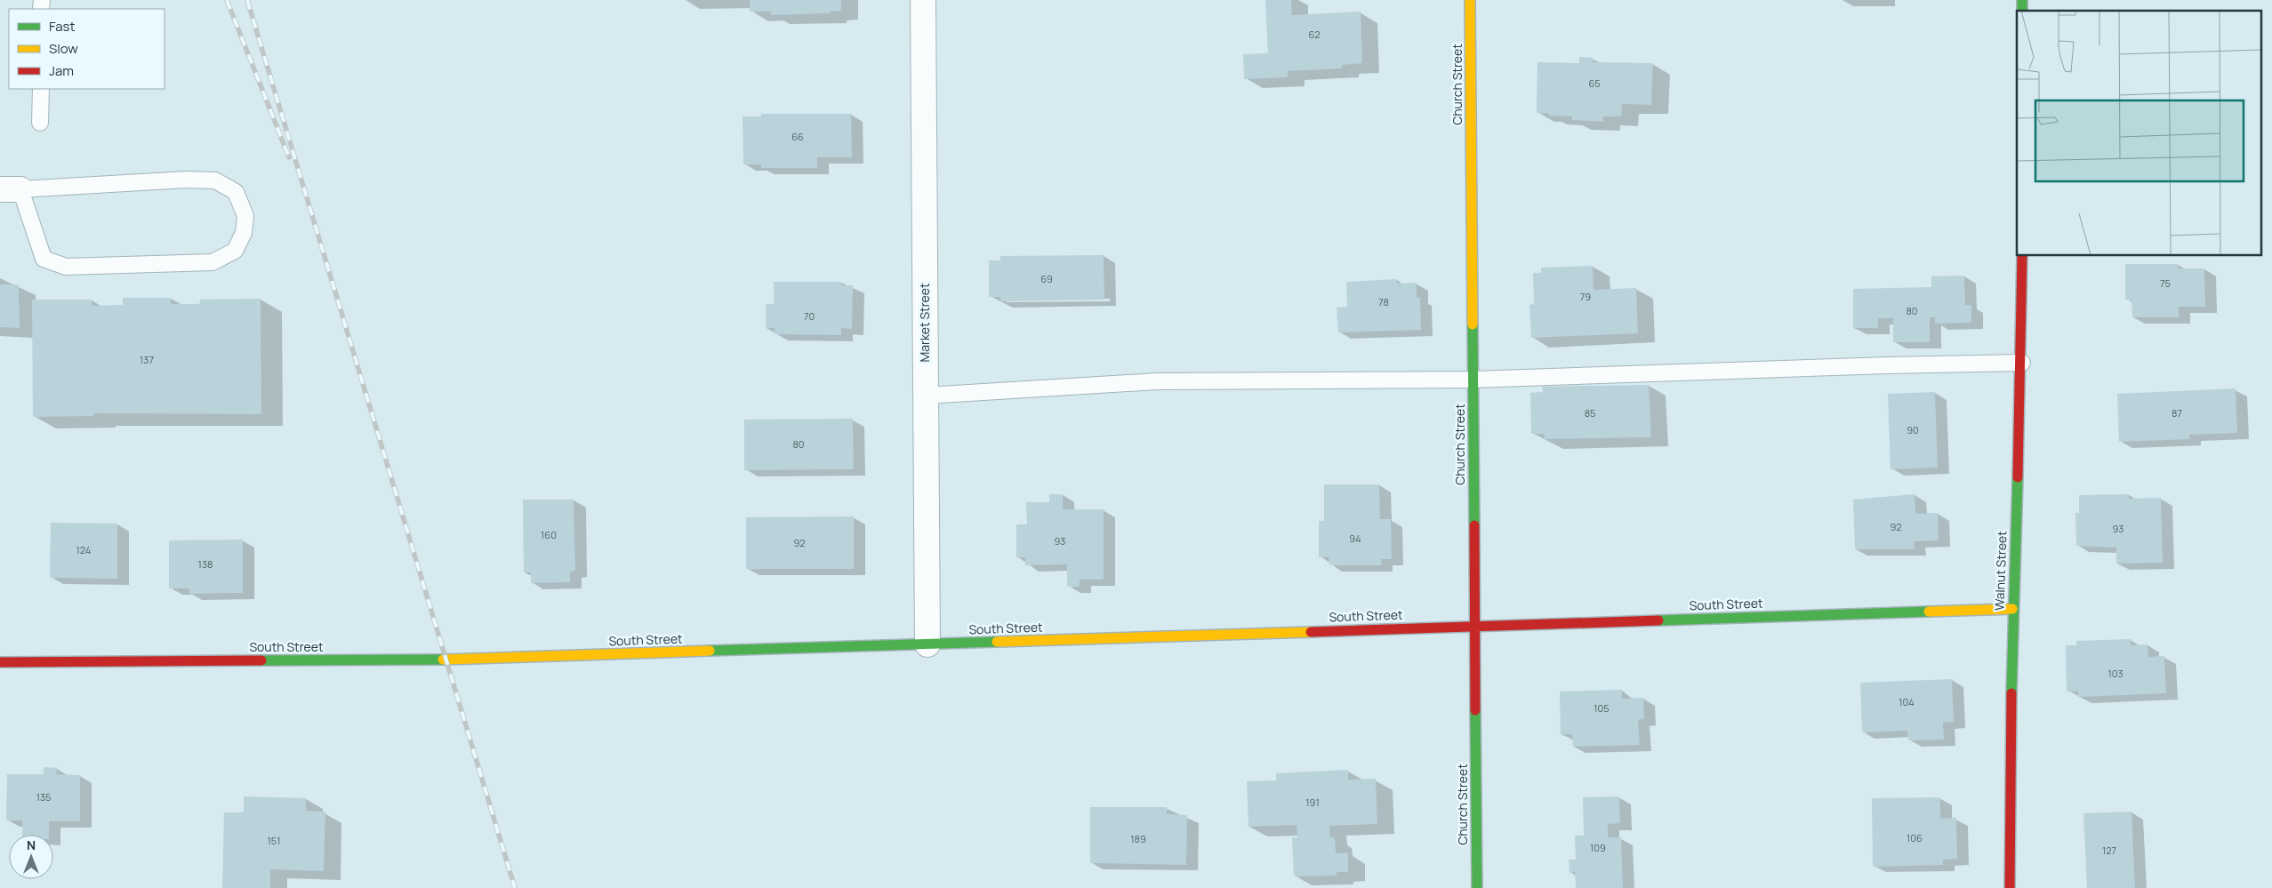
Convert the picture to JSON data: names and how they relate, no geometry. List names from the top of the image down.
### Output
{
  "streets": {
    "street": [
      "Church Street",
      "Market Street",
      "Walnut Street",
      "South Street"
    ]
  },
  "crossings": [
    ["Church Street", "South Street"],
    ["Market Street", "South Street"],
    ["Walnut Street", "South Street"]
  ],
  "house_numbers": [
    "62",
    "65",
    "66",
    "69",
    "75",
    "79",
    "78",
    "80",
    "70",
    "137",
    "85",
    "87",
    "90",
    "80",
    "92",
    "93",
    "160",
    "94",
    "93",
    "92",
    "124",
    "138",
    "103",
    "104",
    "105",
    "135",
    "191",
    "106",
    "189",
    "151",
    "109",
    "127"
  ],
  "legend": ["Fast", "Slow", "Jam"],
  "north": "top"
}
